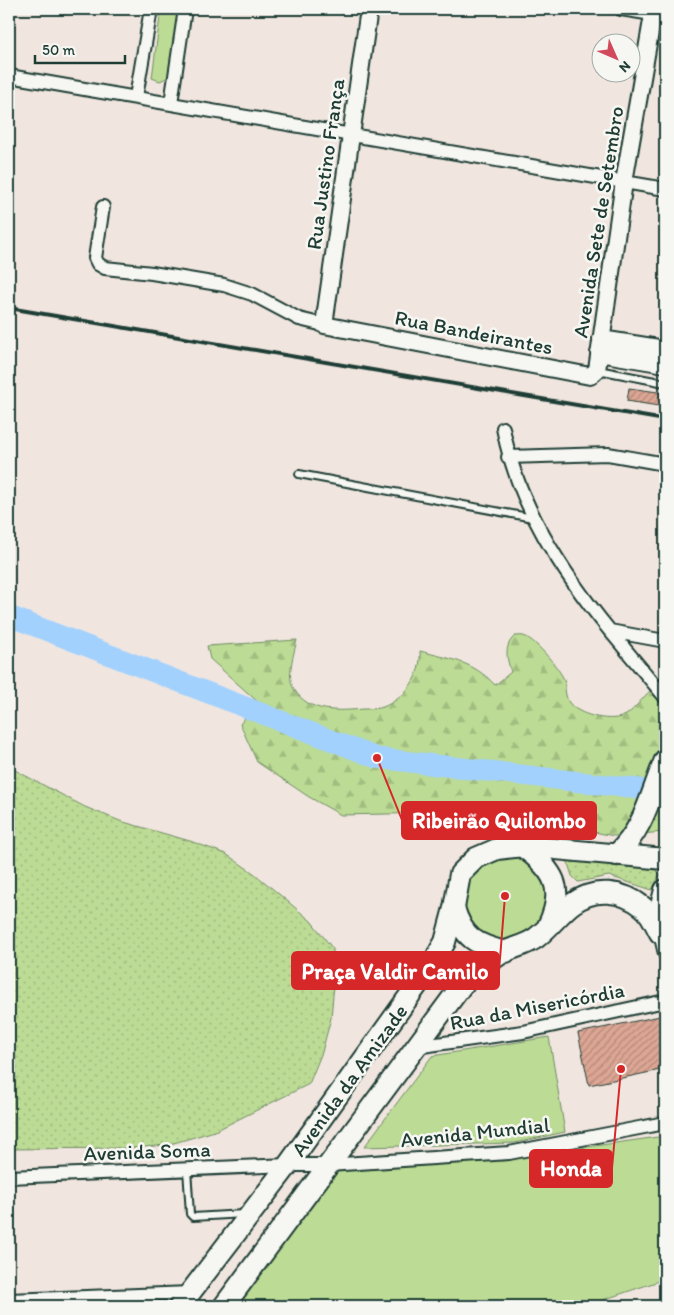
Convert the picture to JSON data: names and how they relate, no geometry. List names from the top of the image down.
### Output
{
  "streets": {
    "main road": ["Avenida da Amizade"],
    "street": [
      "Rua Justino França",
      "Avenida Sete de Setembro",
      "Rua Bandeirantes",
      "Rua da Misericórdia",
      "Avenida Mundial",
      "Avenida Soma"
    ]
  },
  "crossings": [
    ["Rua Justino França", "Rua Bandeirantes"],
    ["Rua da Misericórdia", "Avenida da Amizade"],
    ["Avenida da Amizade", "Avenida Mundial"],
    ["Avenida da Amizade", "Avenida Soma"],
    ["Avenida Mundial", "Avenida Soma"]
  ],
  "places": ["Ribeirão Quilombo", "Praça Valdir Camilo", "Honda"],
  "scale_bar": "50 m",
  "north": "bottom right"
}
